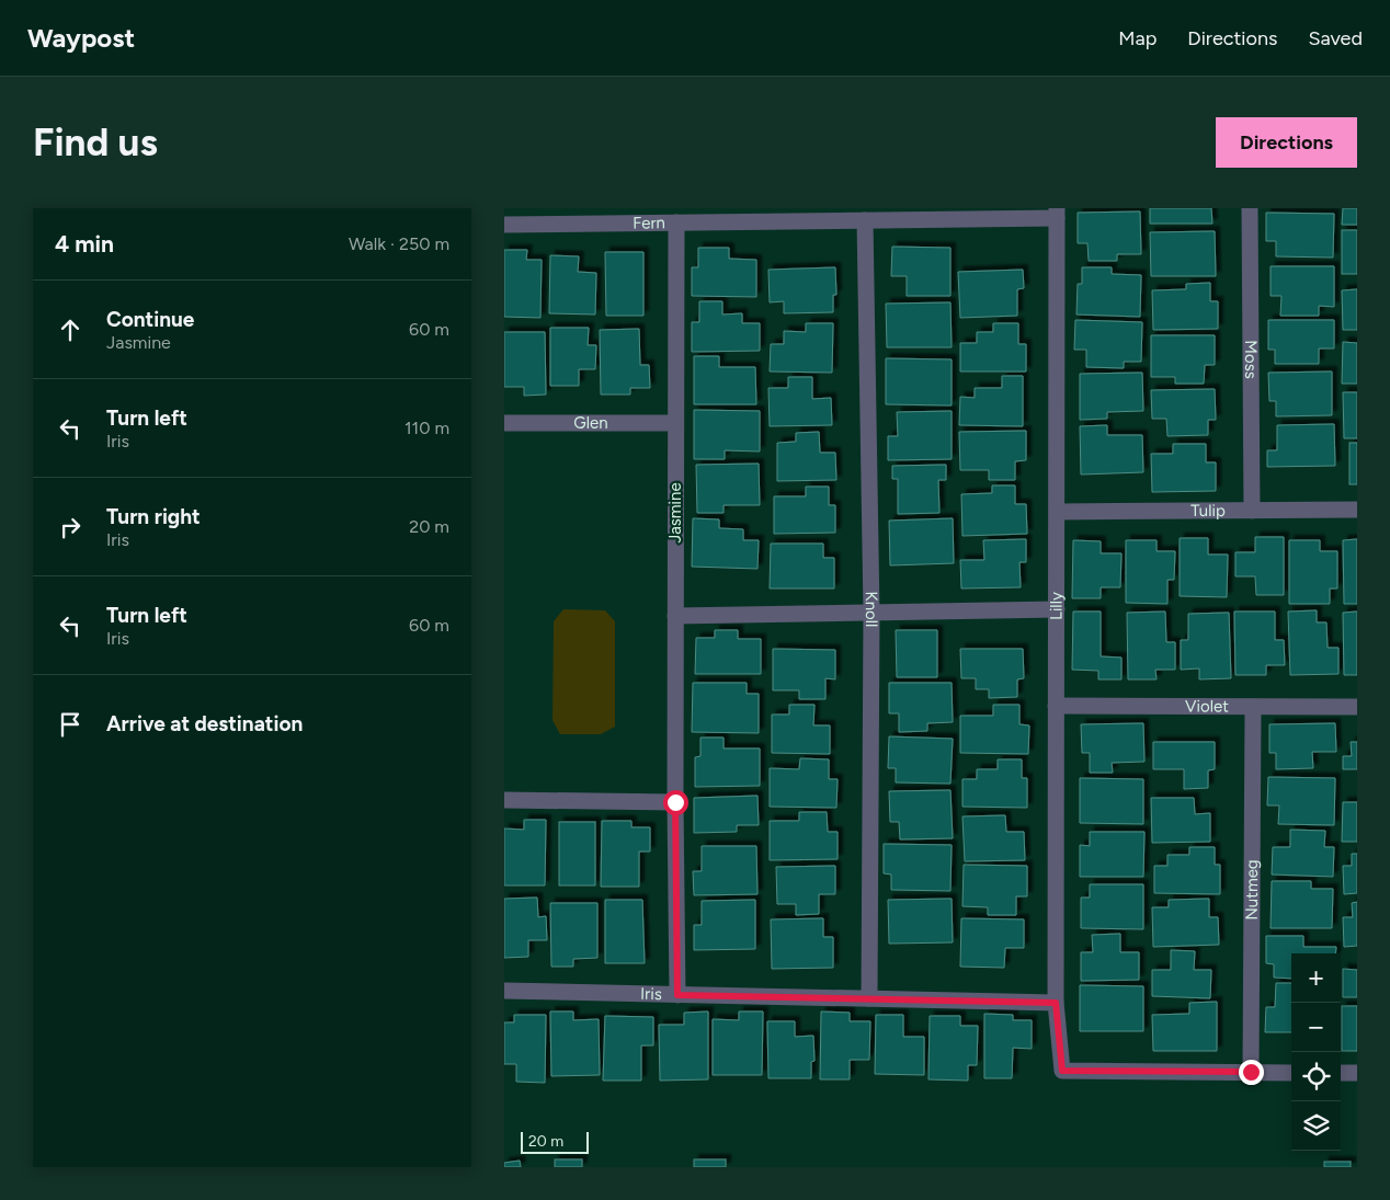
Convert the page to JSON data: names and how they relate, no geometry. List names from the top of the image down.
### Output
{
  "streets": {
    "street": [
      "Fern",
      "Moss",
      "Glen",
      "Tulip",
      "Jasmine",
      "Lilly",
      "Knoll",
      "Violet",
      "Nutmeg",
      "Iris"
    ]
  },
  "crossings": [
    ["Fern", "Jasmine"],
    ["Fern", "Lilly"],
    ["Fern", "Knoll"],
    ["Moss", "Tulip"],
    ["Glen", "Jasmine"],
    ["Tulip", "Lilly"],
    ["Jasmine", "Iris"],
    ["Lilly", "Violet"],
    ["Lilly", "Iris"],
    ["Knoll", "Iris"],
    ["Violet", "Nutmeg"]
  ],
  "scale_bar": "20 m",
  "page": {
    "header": "Waypost",
    "nav": ["Map", "Directions", "Saved"],
    "buttons": "Directions",
    "title": "Find us",
    "heading": ["4 min", "Walk · 250 m"],
    "list": [
      ["Continue", "Jasmine", "60 m"],
      ["Turn left", "Iris", "110 m"],
      ["Turn right", "Iris", "20 m"],
      ["Turn left", "Iris", "60 m"],
      "Arrive at destination"
    ],
    "map_buttons": ["+", "−"],
    "scale": "20 m"
  }
}
